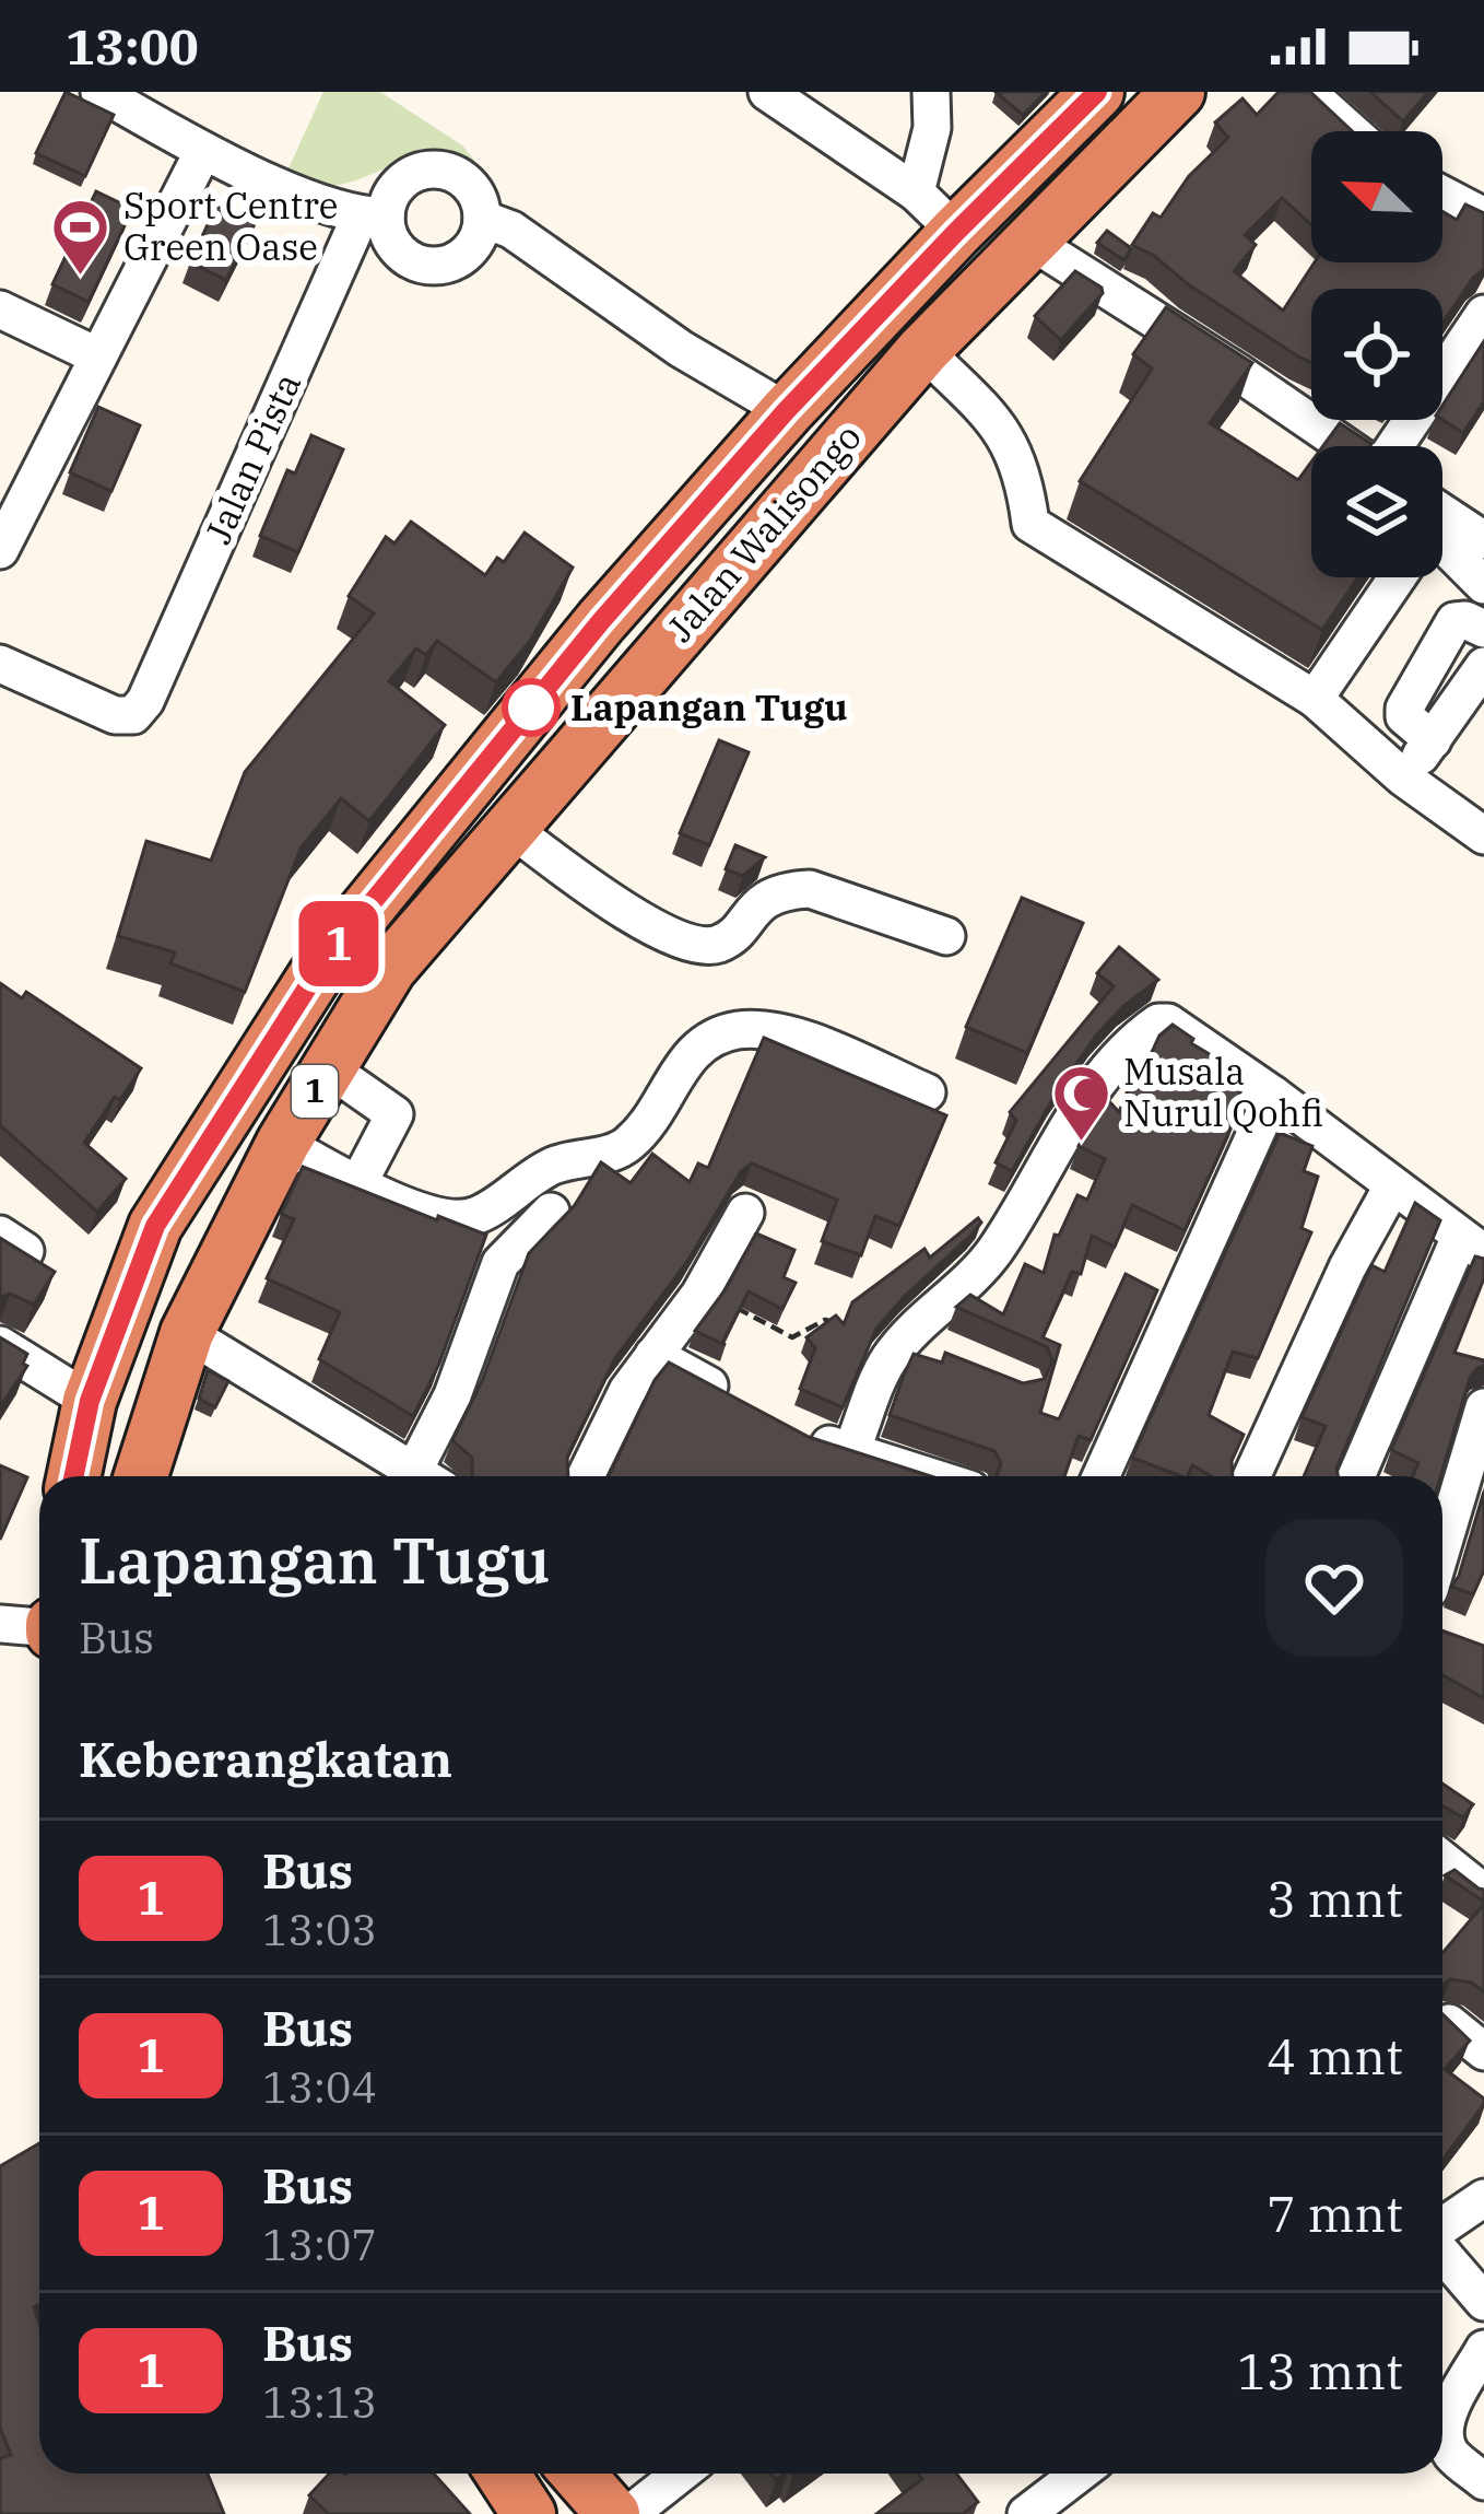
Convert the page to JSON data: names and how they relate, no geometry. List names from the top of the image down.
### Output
{
  "streets": {
    "highway": ["Jalan Walisongo", "1"],
    "street": ["Jalan Pista"]
  },
  "places": {
    "sports": ["Sport Centre Green Oase"],
    "other": ["Lapangan Tugu"],
    "mosque": ["Musala Nurul Qohfi"]
  },
  "lines": ["bus line 1"],
  "north": "top left",
  "page": {
    "status": "13:00",
    "on_map": "1",
    "heading": [
      ["Lapangan Tugu", "Bus"],
      "Keberangkatan"
    ],
    "list": [
      {
        "mark": "1",
        "name": "Bus",
        "note": "13:03",
        "value": "3 mnt"
      },
      {
        "mark": "1",
        "name": "Bus",
        "note": "13:04",
        "value": "4 mnt"
      },
      {
        "mark": "1",
        "name": "Bus",
        "note": "13:07",
        "value": "7 mnt"
      },
      {
        "mark": "1",
        "name": "Bus",
        "note": "13:13",
        "value": "13 mnt"
      }
    ]
  }
}
